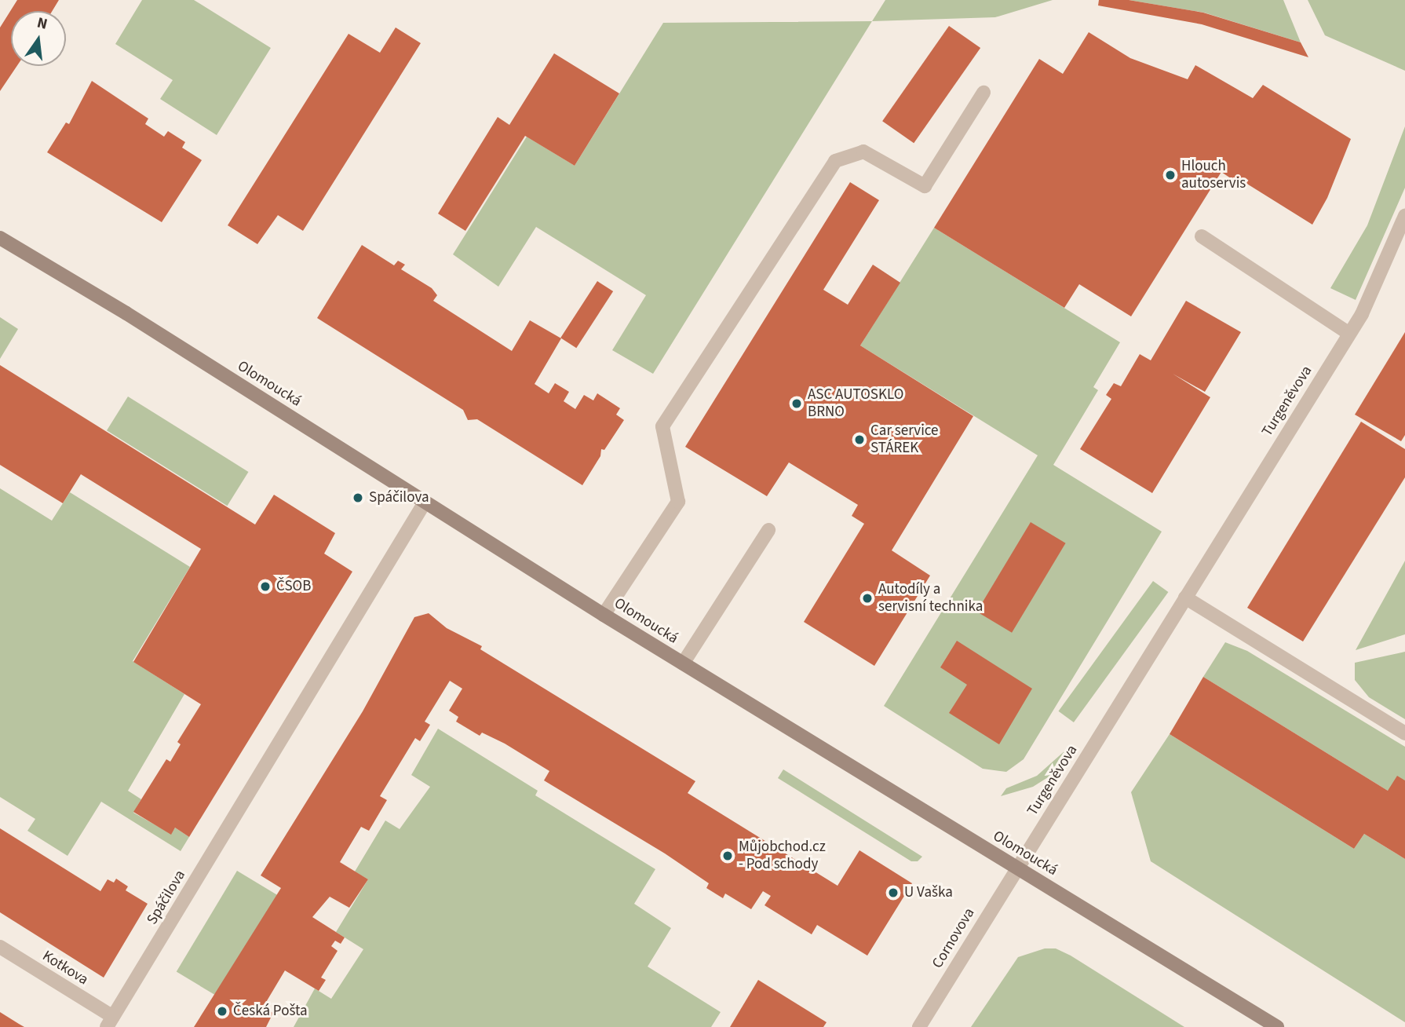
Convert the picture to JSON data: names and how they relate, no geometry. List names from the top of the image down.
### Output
{
  "streets": {
    "main road": ["Olomoucká"],
    "street": [
      "Turgeněvova",
      "Spáčilova",
      "Cornovova",
      "Kotkova"
    ]
  },
  "crossings": [
    ["Olomoucká", "Turgeněvova"],
    ["Olomoucká", "Spáčilova"],
    ["Olomoucká", "Cornovova"],
    ["Turgeněvova", "Cornovova"],
    ["Spáčilova", "Kotkova"]
  ],
  "places": [
    "Hlouch autoservis",
    "ASC AUTOSKLO BRNO",
    "Car service STÁREK",
    "Spáčilova",
    "ČSOB",
    "Autodíly a servisní technika",
    "Můjobchod.cz - Pod schody",
    "U Vaška",
    "Česká Pošta"
  ],
  "north": "top"
}
